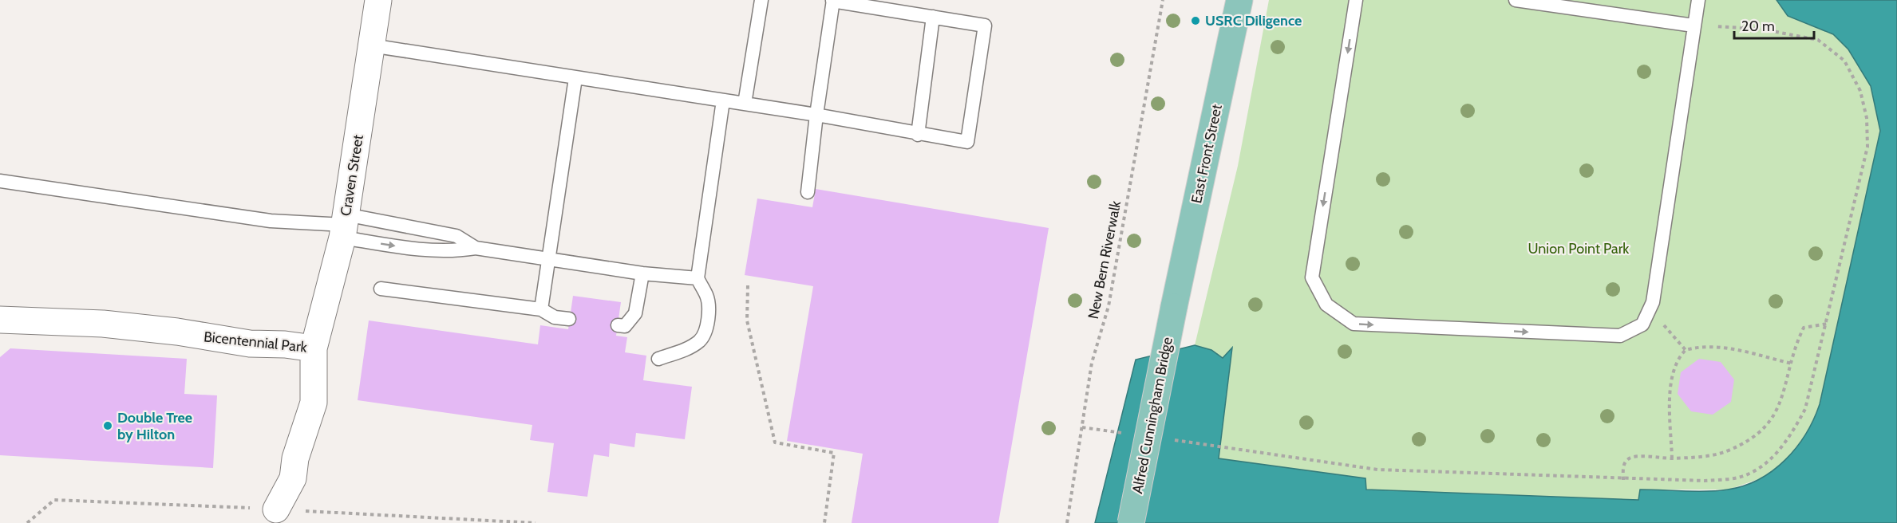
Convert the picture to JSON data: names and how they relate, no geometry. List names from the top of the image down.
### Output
{
  "streets": {
    "main road": ["East Front Street", "Alfred Cunningham Bridge"],
    "street": ["Craven Street", "Bicentennial Park"],
    "path": ["New Bern Riverwalk"]
  },
  "crossings": [
    ["East Front Street", "Alfred Cunningham Bridge"],
    ["Craven Street", "Bicentennial Park"]
  ],
  "parks": ["Union Point Park"],
  "places": ["USRC Diligence", "Double Tree by Hilton"],
  "scale_bar": "20 m"
}
